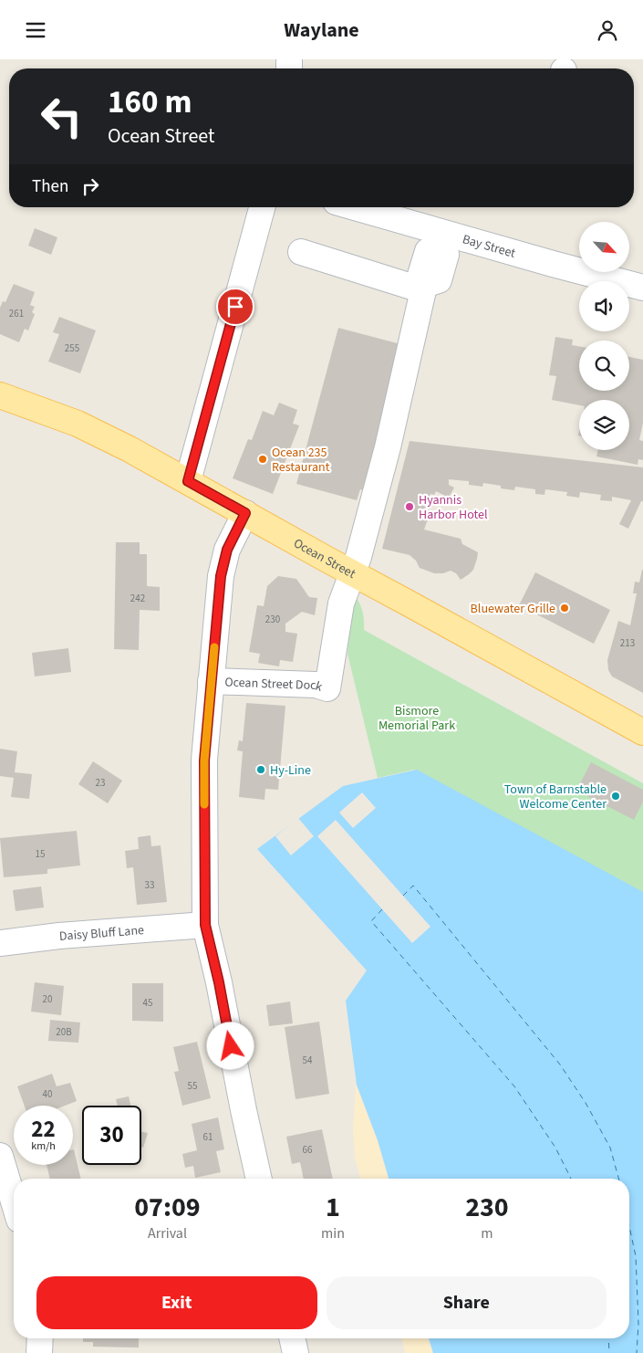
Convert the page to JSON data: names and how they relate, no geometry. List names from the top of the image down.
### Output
{
  "streets": {
    "main road": ["Ocean Street"],
    "street": ["Bay Street", "Ocean Street Dock", "Daisy Bluff Lane"]
  },
  "crossings": [
    ["Ocean Street", "Ocean Street Dock"]
  ],
  "parks": ["Bismore Memorial Park"],
  "places": [
    "Ocean 235 Restaurant",
    "Hyannis Harbor Hotel",
    "Bluewater Grille",
    "Hy-Line",
    "Town of Barnstable Welcome Center"
  ],
  "house_numbers": [
    "261",
    "255",
    "242",
    "230",
    "213",
    "23",
    "15",
    "33",
    "20",
    "45",
    "20B",
    "54",
    "55",
    "40",
    "61",
    "66"
  ],
  "north": "bottom right",
  "page": {
    "header": "Waylane",
    "turn": ["160 m", "Ocean Street"],
    "then": "Then",
    "speed": "22 km/h",
    "limit": "30",
    "eta": [
      "07:09",
      "Arrival",
      "1",
      "min",
      "230",
      "m"
    ],
    "buttons": ["Exit", "Share"]
  }
}
